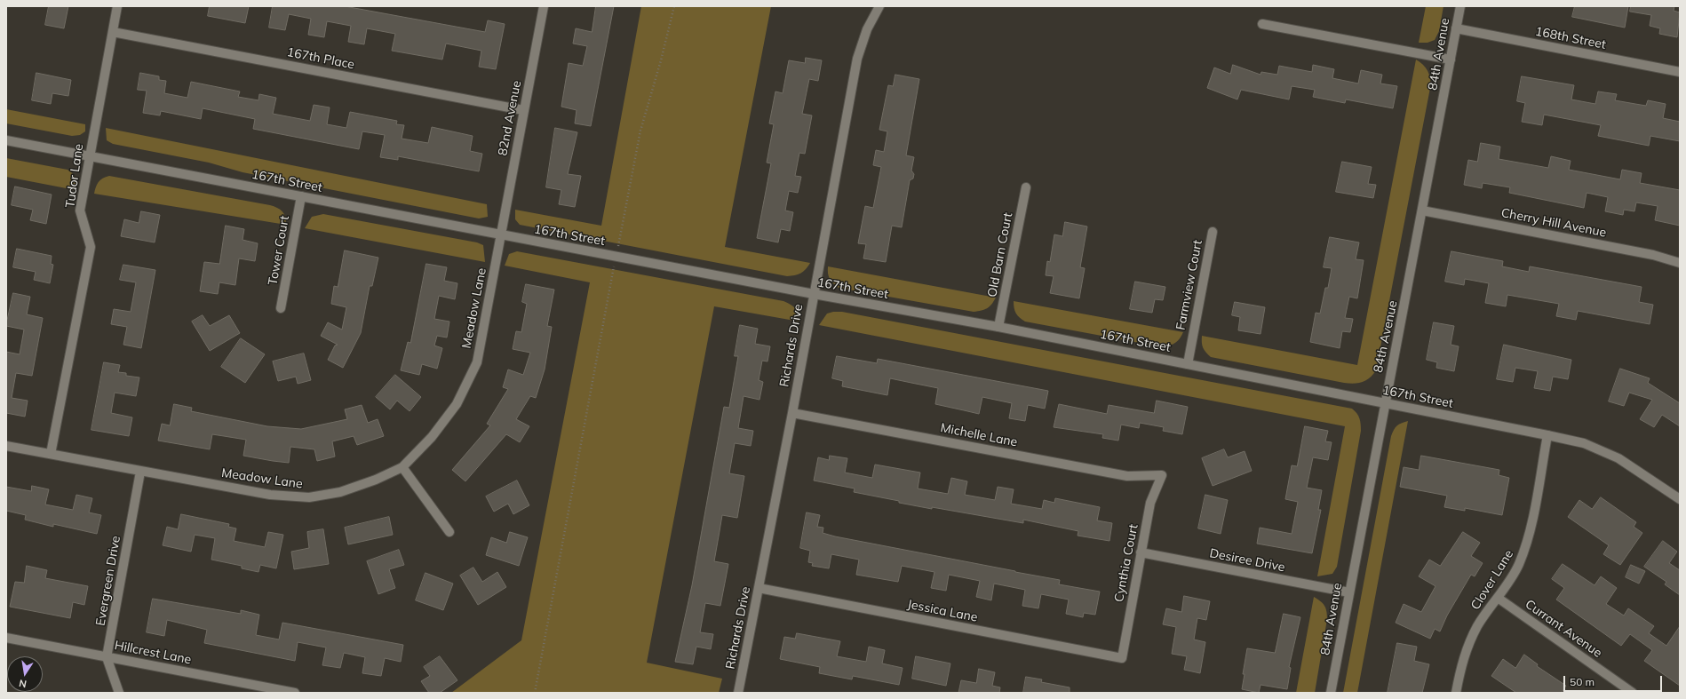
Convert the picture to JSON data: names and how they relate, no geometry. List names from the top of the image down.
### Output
{
  "streets": {
    "street": [
      "168th Street",
      "84th Avenue",
      "167th Place",
      "82nd Avenue",
      "Tudor Lane",
      "167th Street",
      "Cherry Hill Avenue",
      "Tower Court",
      "Old Barn Court",
      "Farmview Court",
      "Meadow Lane",
      "Richards Drive",
      "Michelle Lane",
      "Desiree Drive",
      "Cynthia Court",
      "Clover Lane",
      "Evergreen Drive",
      "Jessica Lane",
      "Currant Avenue",
      "Hillcrest Lane"
    ]
  },
  "crossings": [
    ["168th Street", "84th Avenue"],
    ["84th Avenue", "167th Street"],
    ["84th Avenue", "Cherry Hill Avenue"],
    ["84th Avenue", "Desiree Drive"],
    ["167th Place", "82nd Avenue"],
    ["167th Place", "Tudor Lane"],
    ["82nd Avenue", "167th Street"],
    ["82nd Avenue", "Meadow Lane"],
    ["Tudor Lane", "167th Street"],
    ["Tudor Lane", "Meadow Lane"],
    ["167th Street", "Tower Court"],
    ["167th Street", "Old Barn Court"],
    ["167th Street", "Farmview Court"],
    ["167th Street", "Meadow Lane"],
    ["167th Street", "Richards Drive"],
    ["167th Street", "Clover Lane"],
    ["Meadow Lane", "Evergreen Drive"],
    ["Richards Drive", "Michelle Lane"],
    ["Richards Drive", "Jessica Lane"],
    ["Michelle Lane", "Cynthia Court"],
    ["Desiree Drive", "Cynthia Court"],
    ["Cynthia Court", "Jessica Lane"],
    ["Clover Lane", "Currant Avenue"],
    ["Evergreen Drive", "Hillcrest Lane"]
  ],
  "scale_bar": "50 m",
  "north": "bottom"
}
